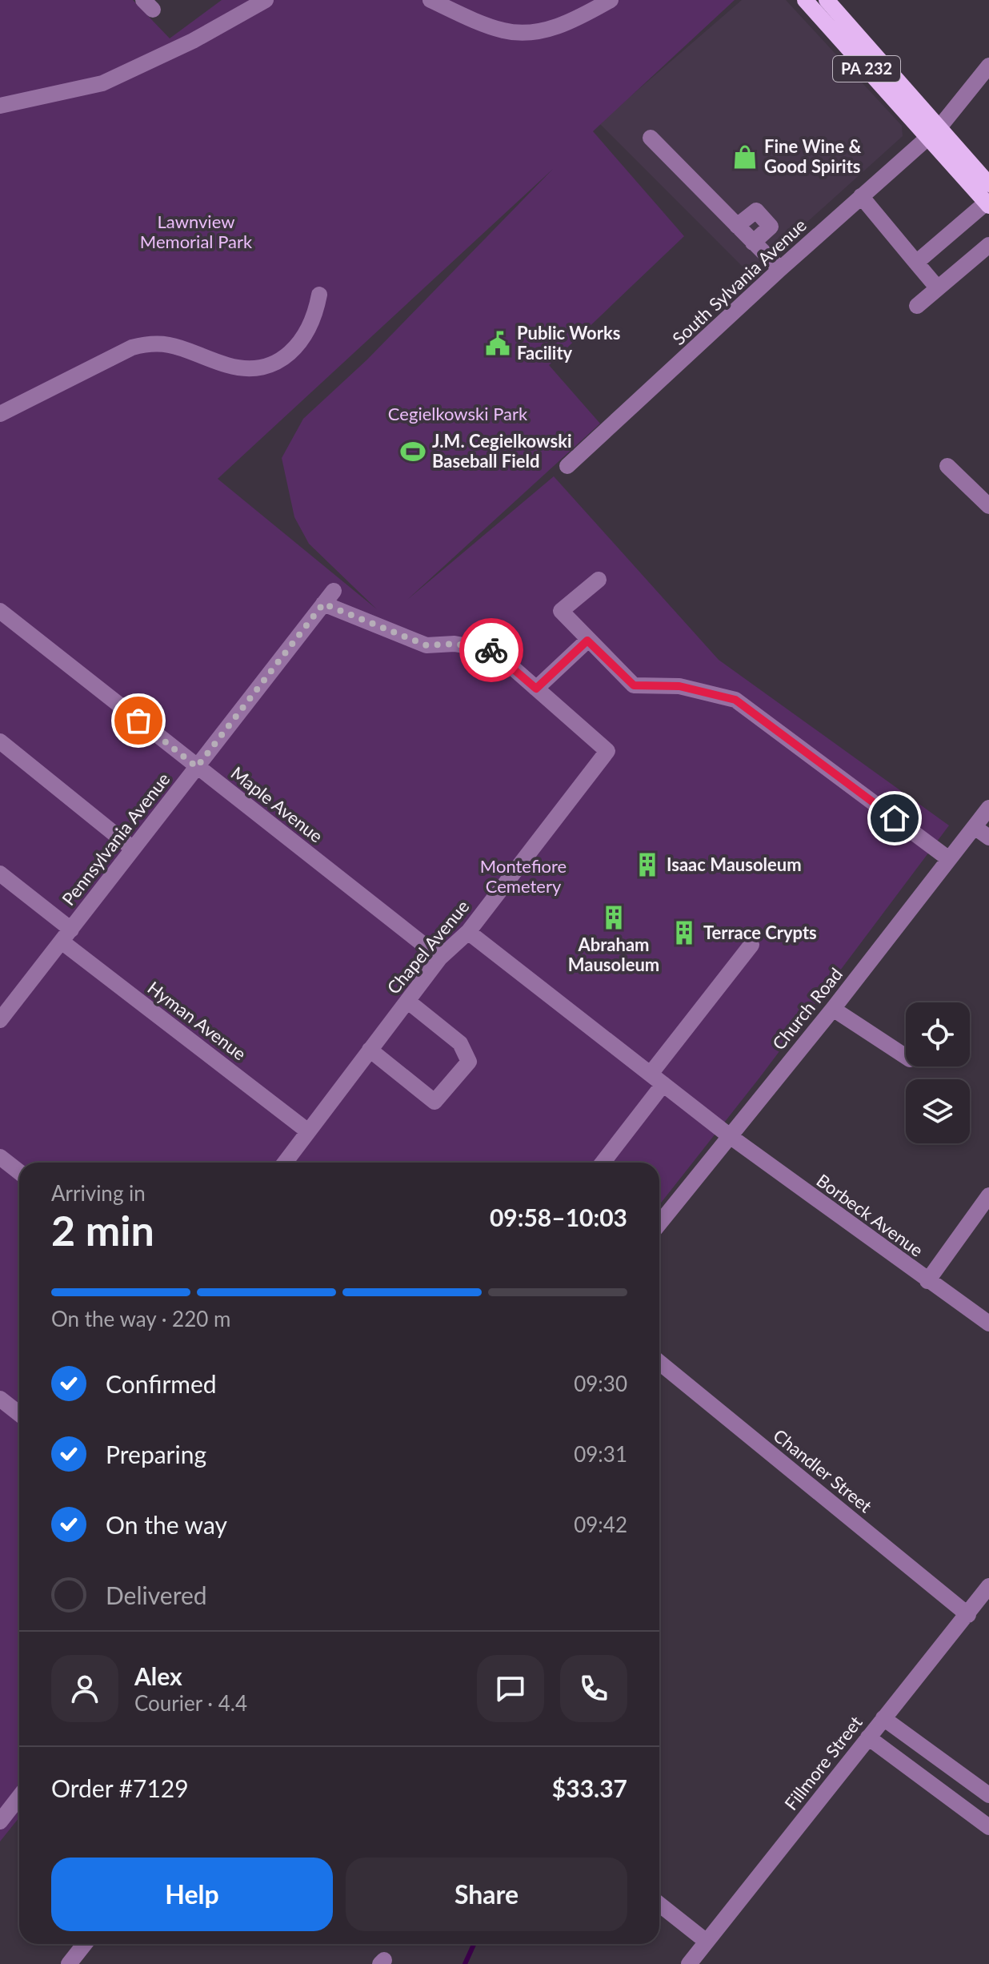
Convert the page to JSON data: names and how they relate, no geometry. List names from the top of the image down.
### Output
{
  "streets": {
    "main road": ["PA 232"],
    "street": [
      "South Sylvania Avenue",
      "Maple Avenue",
      "Pennsylvania Avenue",
      "Chapel Avenue",
      "Church Road",
      "Hyman Avenue",
      "Borbeck Avenue",
      "Chandler Street",
      "Fillmore Street"
    ]
  },
  "crossings": [
    ["PA 232", "South Sylvania Avenue"],
    ["Maple Avenue", "Pennsylvania Avenue"],
    ["Maple Avenue", "Chapel Avenue"],
    ["Pennsylvania Avenue", "Chapel Avenue"],
    ["Pennsylvania Avenue", "Hyman Avenue"],
    ["Chapel Avenue", "Hyman Avenue"],
    ["Church Road", "Borbeck Avenue"],
    ["Chandler Street", "Fillmore Street"]
  ],
  "parks": ["Lawnview Memorial Park", "Cegielkowski Park", "Montefiore Cemetery"],
  "places": {
    "shop": ["Fine Wine & Good Spirits"],
    "public building": ["Public Works Facility"],
    "sports": ["J.M. Cegielkowski Baseball Field"],
    "building": ["Isaac Mausoleum", "Abraham Mausoleum", "Terrace Crypts"]
  },
  "page": {
    "heading": ["2 min", "Arriving in", "09:58–10:03"],
    "panel": [
      "Alex",
      "Courier · 4.4",
      "Order #7129",
      "$33.37"
    ],
    "bar": "On the way · 220 m",
    "list": [
      ["Confirmed", "09:30"],
      ["Preparing", "09:31"],
      ["On the way", "09:42"],
      "Delivered"
    ],
    "buttons": ["Help", "Share"]
  }
}
